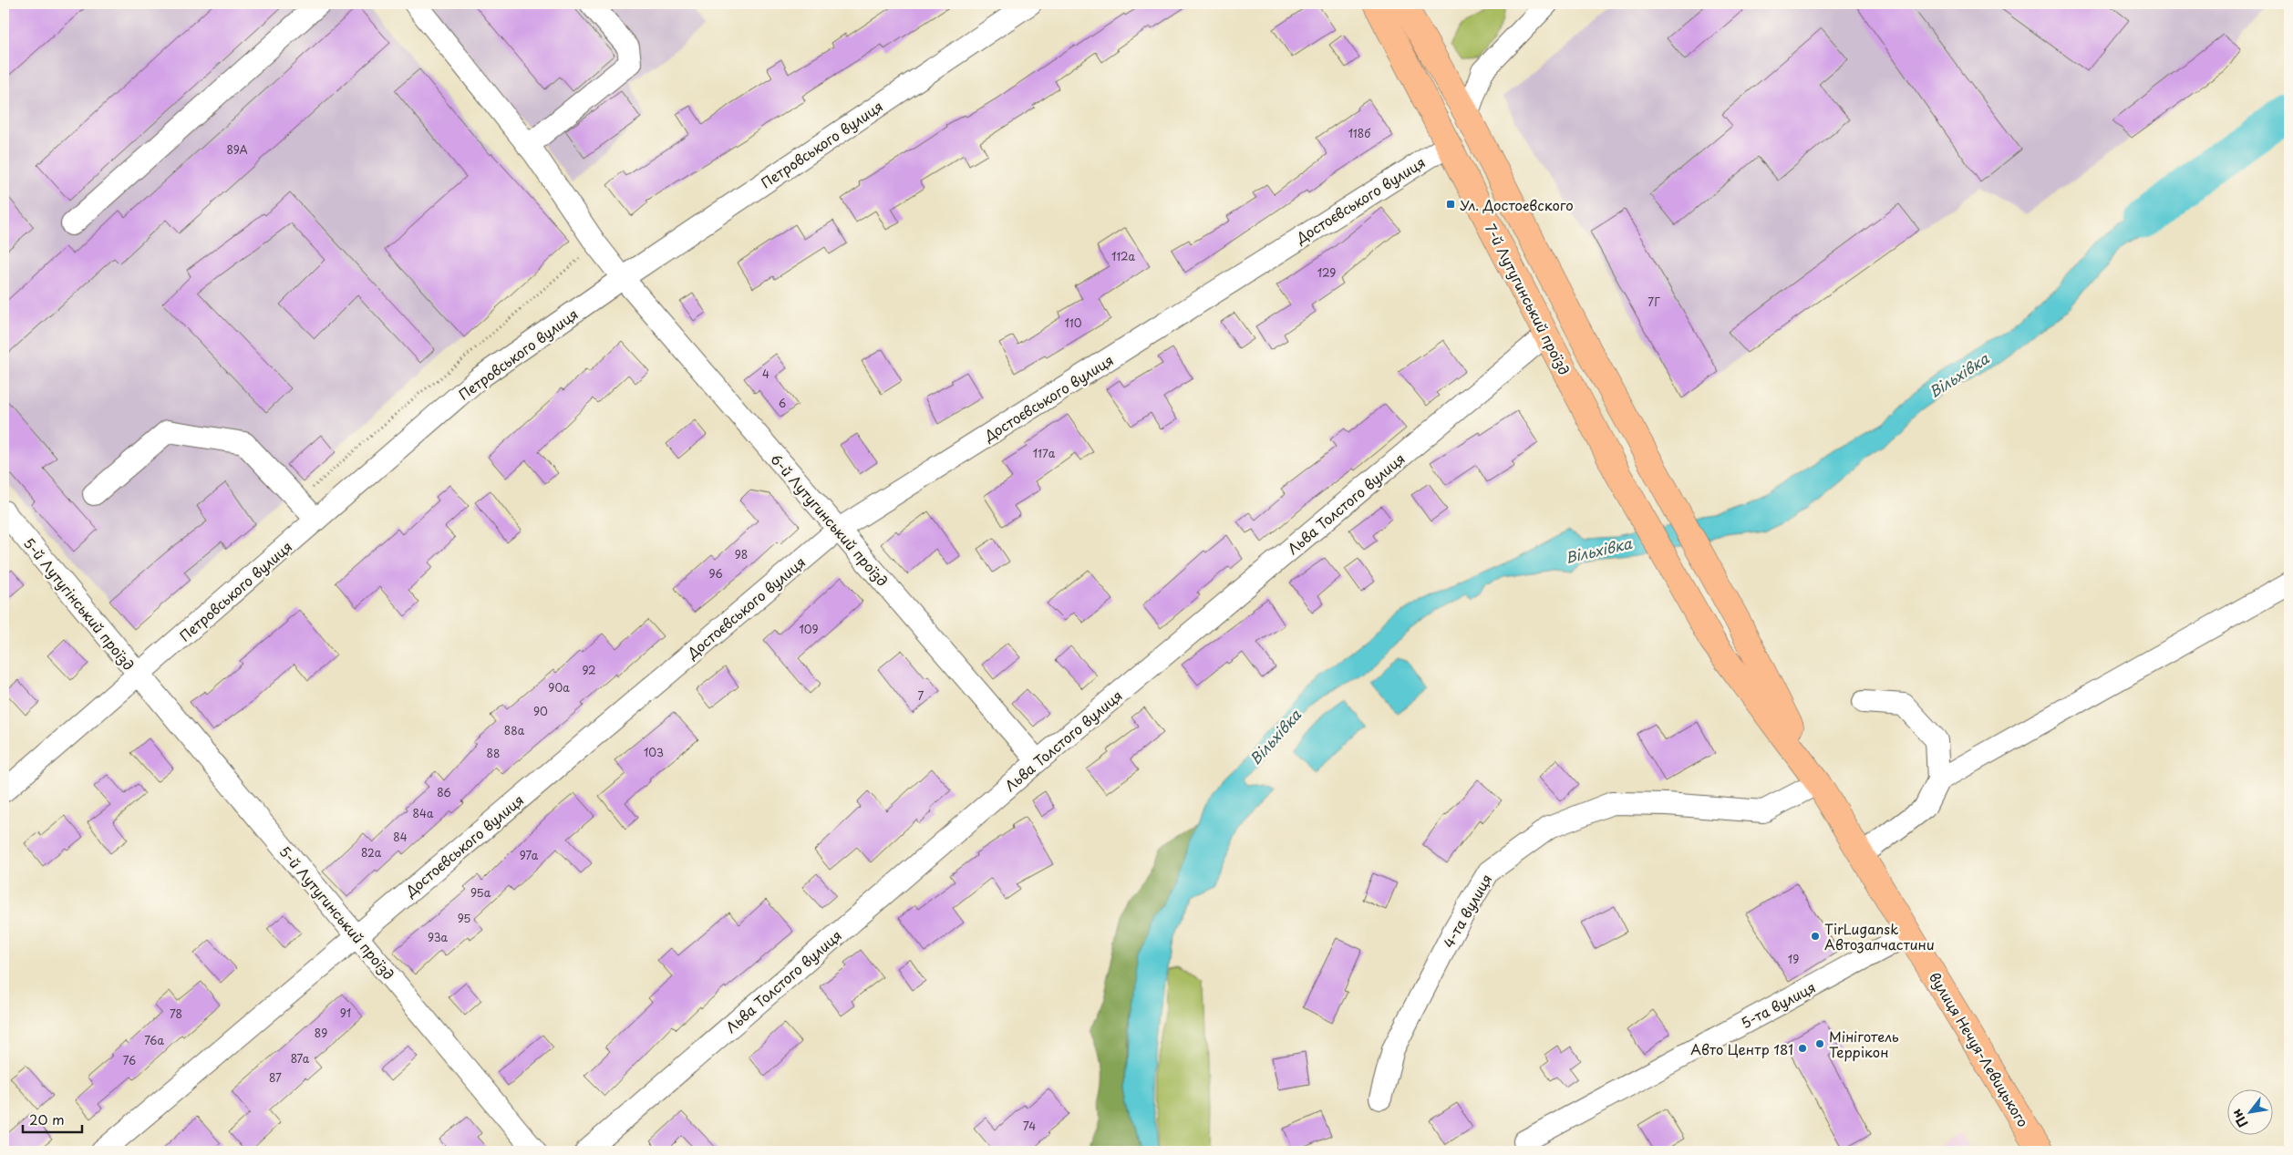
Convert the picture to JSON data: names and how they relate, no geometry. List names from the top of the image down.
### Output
{
  "streets": {
    "main road": ["7-й Лутугинський проїзд", "вулиця Нечуя-Левицького"],
    "street": [
      "Петровського вулиця",
      "Достоєвського вулиця",
      "Льва Толстого вулиця",
      "6-й Лутугинський проїзд",
      "5-й Лутугінський проїзд",
      "4-та вулиця",
      "5-й Лутугинський проїзд",
      "5-та вулиця"
    ]
  },
  "crossings": [
    ["Петровського вулиця", "6-й Лутугинський проїзд"],
    ["Петровського вулиця", "5-й Лутугінський проїзд"],
    ["Петровського вулиця", "5-й Лутугинський проїзд"],
    ["Достоєвського вулиця", "7-й Лутугинський проїзд"],
    ["Достоєвського вулиця", "6-й Лутугинський проїзд"],
    ["Достоєвського вулиця", "5-й Лутугинський проїзд"],
    ["7-й Лутугинський проїзд", "Льва Толстого вулиця"],
    ["7-й Лутугинський проїзд", "вулиця Нечуя-Левицького"],
    ["Льва Толстого вулиця", "6-й Лутугинський проїзд"],
    ["5-й Лутугінський проїзд", "5-й Лутугинський проїзд"],
    ["4-та вулиця", "вулиця Нечуя-Левицького"],
    ["5-та вулиця", "вулиця Нечуя-Левицького"]
  ],
  "water": ["Вільхівка"],
  "places": {
    "transit": ["Ул. Достоевского"],
    "other": ["TirLugansk Автозапчастини", "Мініготель Террікон", "Авто Центр 181"]
  },
  "house_numbers": [
    "118б",
    "89А",
    "112а",
    "129",
    "7Г",
    "110",
    "4",
    "6",
    "117а",
    "98",
    "96",
    "109",
    "92",
    "90а",
    "7",
    "90",
    "88а",
    "103",
    "88",
    "86",
    "84а",
    "84",
    "82а",
    "97а",
    "95а",
    "95",
    "93а",
    "19",
    "91",
    "78",
    "89",
    "76а",
    "87а",
    "76",
    "87",
    "74"
  ],
  "scale_bar": "20 m",
  "north": "bottom left"
}
